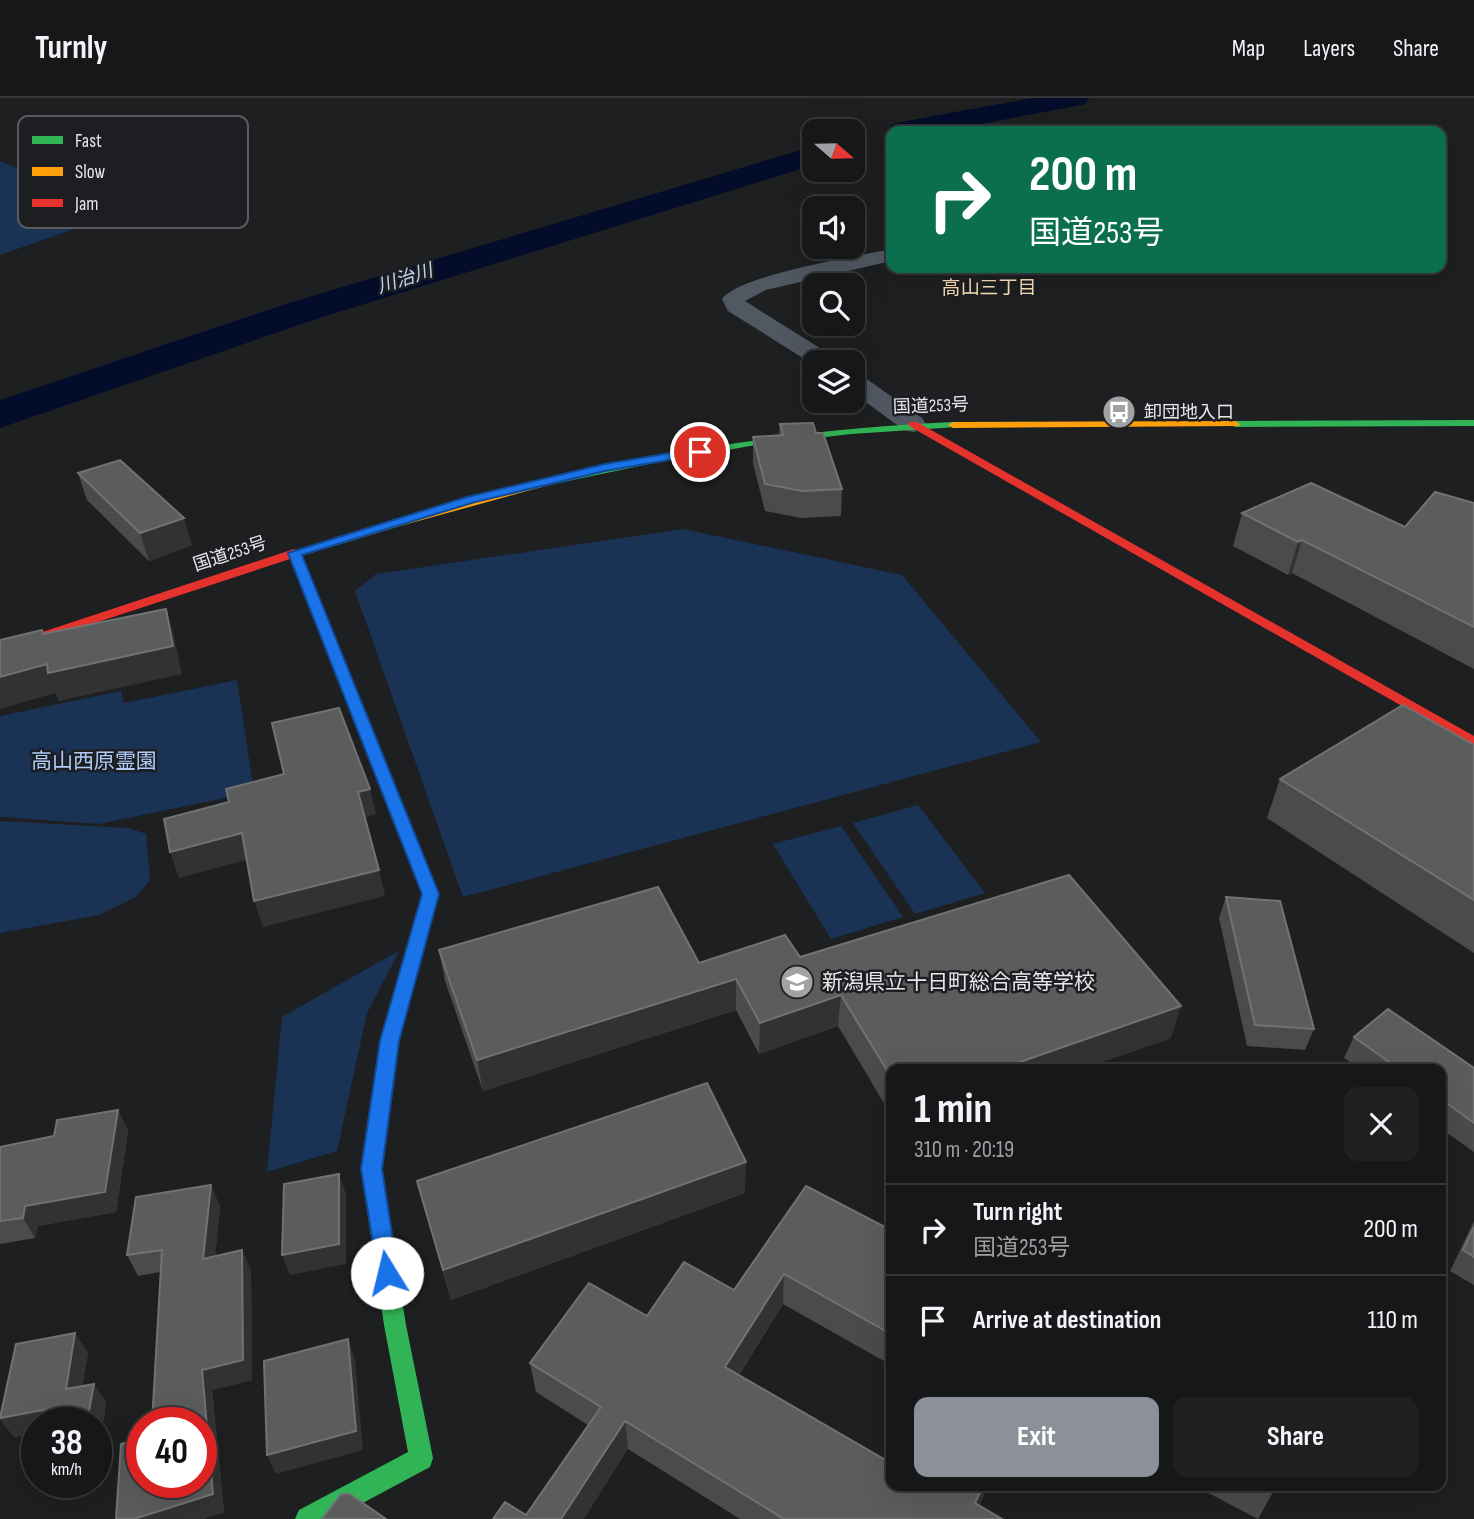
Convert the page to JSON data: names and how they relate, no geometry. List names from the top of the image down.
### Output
{
  "streets": {
    "main road": ["国道253号"]
  },
  "districts": ["高山三丁目"],
  "water": ["川治川"],
  "parks": ["高山西原霊園"],
  "places": {
    "bus stop": ["卸団地入口"],
    "school or university": ["新潟県立十日町総合高等学校"]
  },
  "legend": ["Fast", "Slow", "Jam"],
  "north": "right",
  "page": {
    "header": "Turnly",
    "nav": ["Map", "Layers", "Share"],
    "turn": ["200 m", "国道253号"],
    "heading": ["1 min", "310 m · 20:19"],
    "list": [
      {
        "name": "Turn right",
        "note": "国道253号",
        "value": "200 m"
      },
      {
        "name": "Arrive at destination",
        "value": "110 m"
      }
    ],
    "buttons": ["Exit", "Share"],
    "speed": "38 km/h",
    "limit": "40"
  }
}
